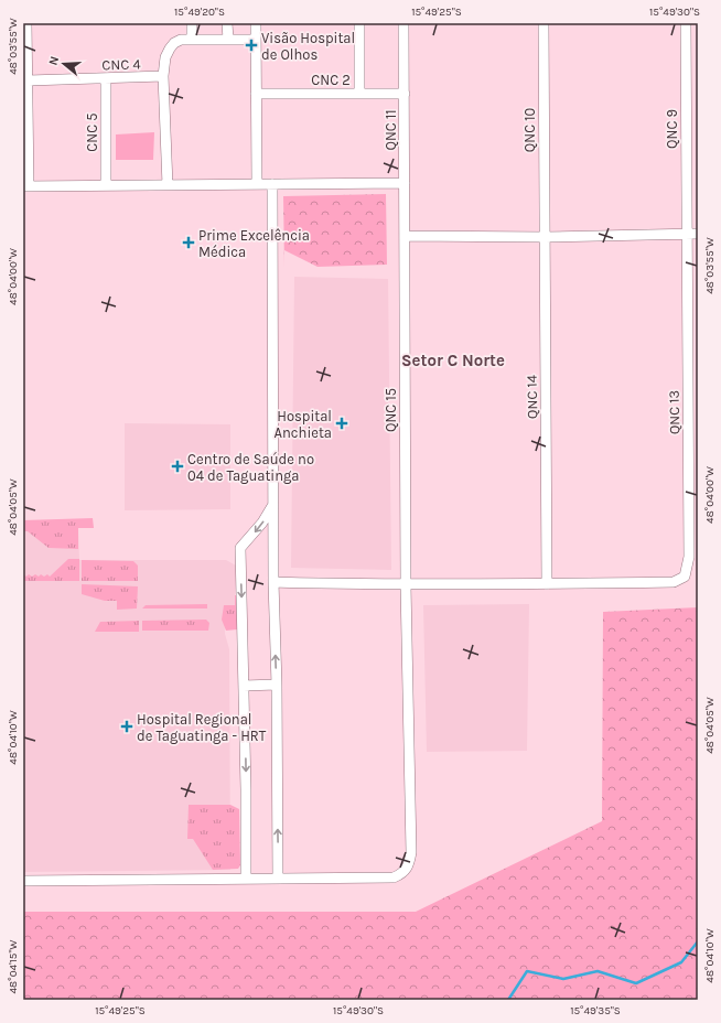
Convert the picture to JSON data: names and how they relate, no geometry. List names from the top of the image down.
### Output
{
  "streets": {
    "street": [
      "CNC 4",
      "CNC 2",
      "QNC 9",
      "QNC 11",
      "QNC 10",
      "CNC 5",
      "QNC 14",
      "QNC 15",
      "QNC 13"
    ]
  },
  "crossings": [
    ["CNC 4", "CNC 5"],
    ["CNC 2", "QNC 11"],
    ["QNC 9", "QNC 13"],
    ["QNC 11", "QNC 15"],
    ["QNC 10", "QNC 14"],
    ["QNC 14", "QNC 13"]
  ],
  "districts": ["Setor C Norte"],
  "places": {
    "health": [
      "Visão Hospital de Olhos",
      "Prime Excelência Médica",
      "Hospital Anchieta",
      "Centro de Saúde nº 04 de Taguatinga",
      "Hospital Regional de Taguatinga - HRT"
    ]
  },
  "north": "left",
  "coordinates": [
    "15°49'20\"S",
    "15°49'25\"S",
    "15°49'30\"S",
    "48°03'55\"W",
    "48°04'00\"W",
    "48°04'05\"W",
    "48°04'10\"W",
    "48°04'15\"W",
    "15°49'35\"S"
  ]
}
